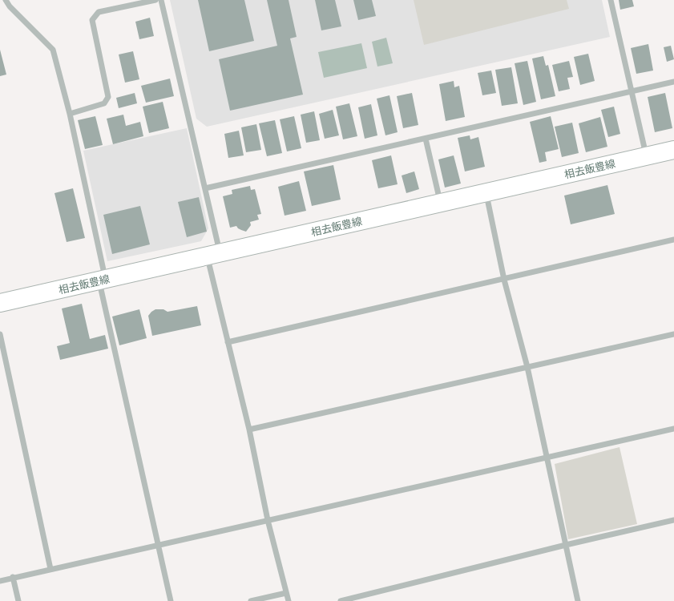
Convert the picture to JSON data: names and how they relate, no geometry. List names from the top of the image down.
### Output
{
  "streets": {
    "main road": ["相去飯豊線"]
  }
}
